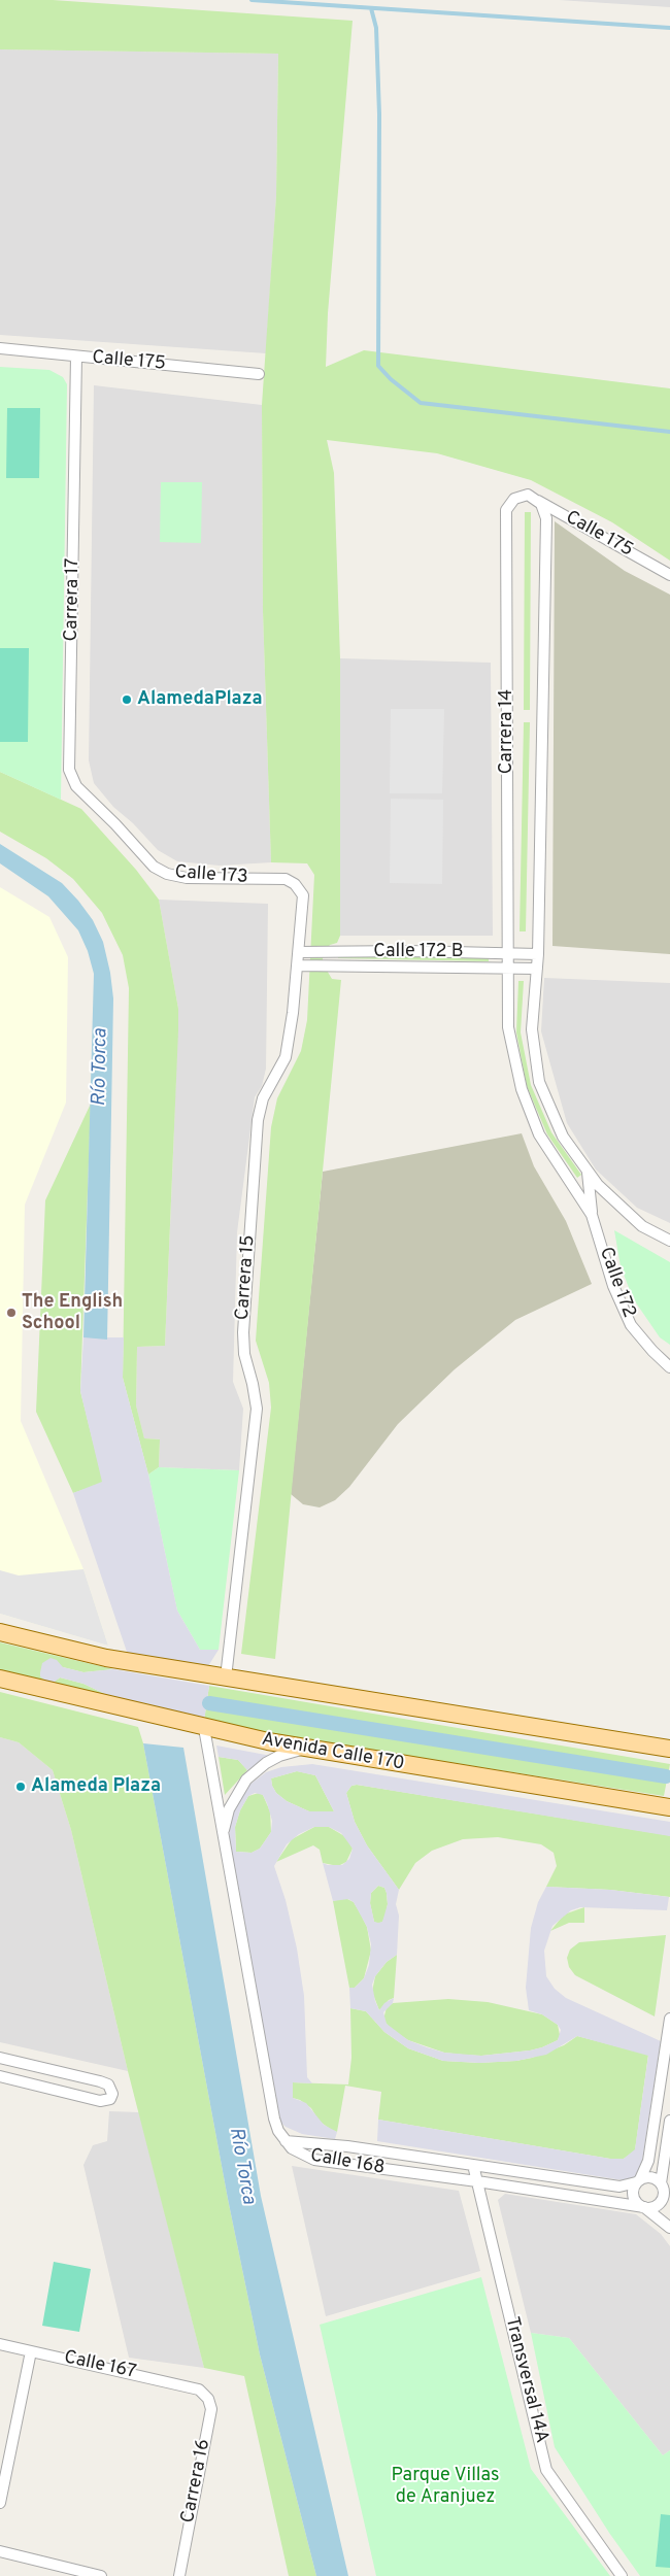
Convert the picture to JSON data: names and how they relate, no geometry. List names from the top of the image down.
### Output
{
  "streets": {
    "main road": ["Avenida Calle 170"],
    "street": [
      "Calle 175",
      "Carrera 17",
      "Carrera 14",
      "Calle 173",
      "Calle 172 B",
      "Carrera 15",
      "Calle 172",
      "Calle 168",
      "Calle 167",
      "Transversal 14A",
      "Carrera 16"
    ]
  },
  "crossings": [
    ["Calle 175", "Carrera 17"],
    ["Calle 175", "Carrera 14"],
    ["Carrera 17", "Calle 173"],
    ["Carrera 14", "Calle 172 B"],
    ["Carrera 14", "Calle 172"],
    ["Calle 173", "Carrera 15"],
    ["Calle 172 B", "Carrera 15"],
    ["Calle 168", "Transversal 14A"],
    ["Calle 167", "Carrera 16"]
  ],
  "water": ["Río Torca"],
  "parks": ["Parque Villas de Aranjuez"],
  "places": ["AlamedaPlaza", "The English School", "Alameda Plaza"]
}
